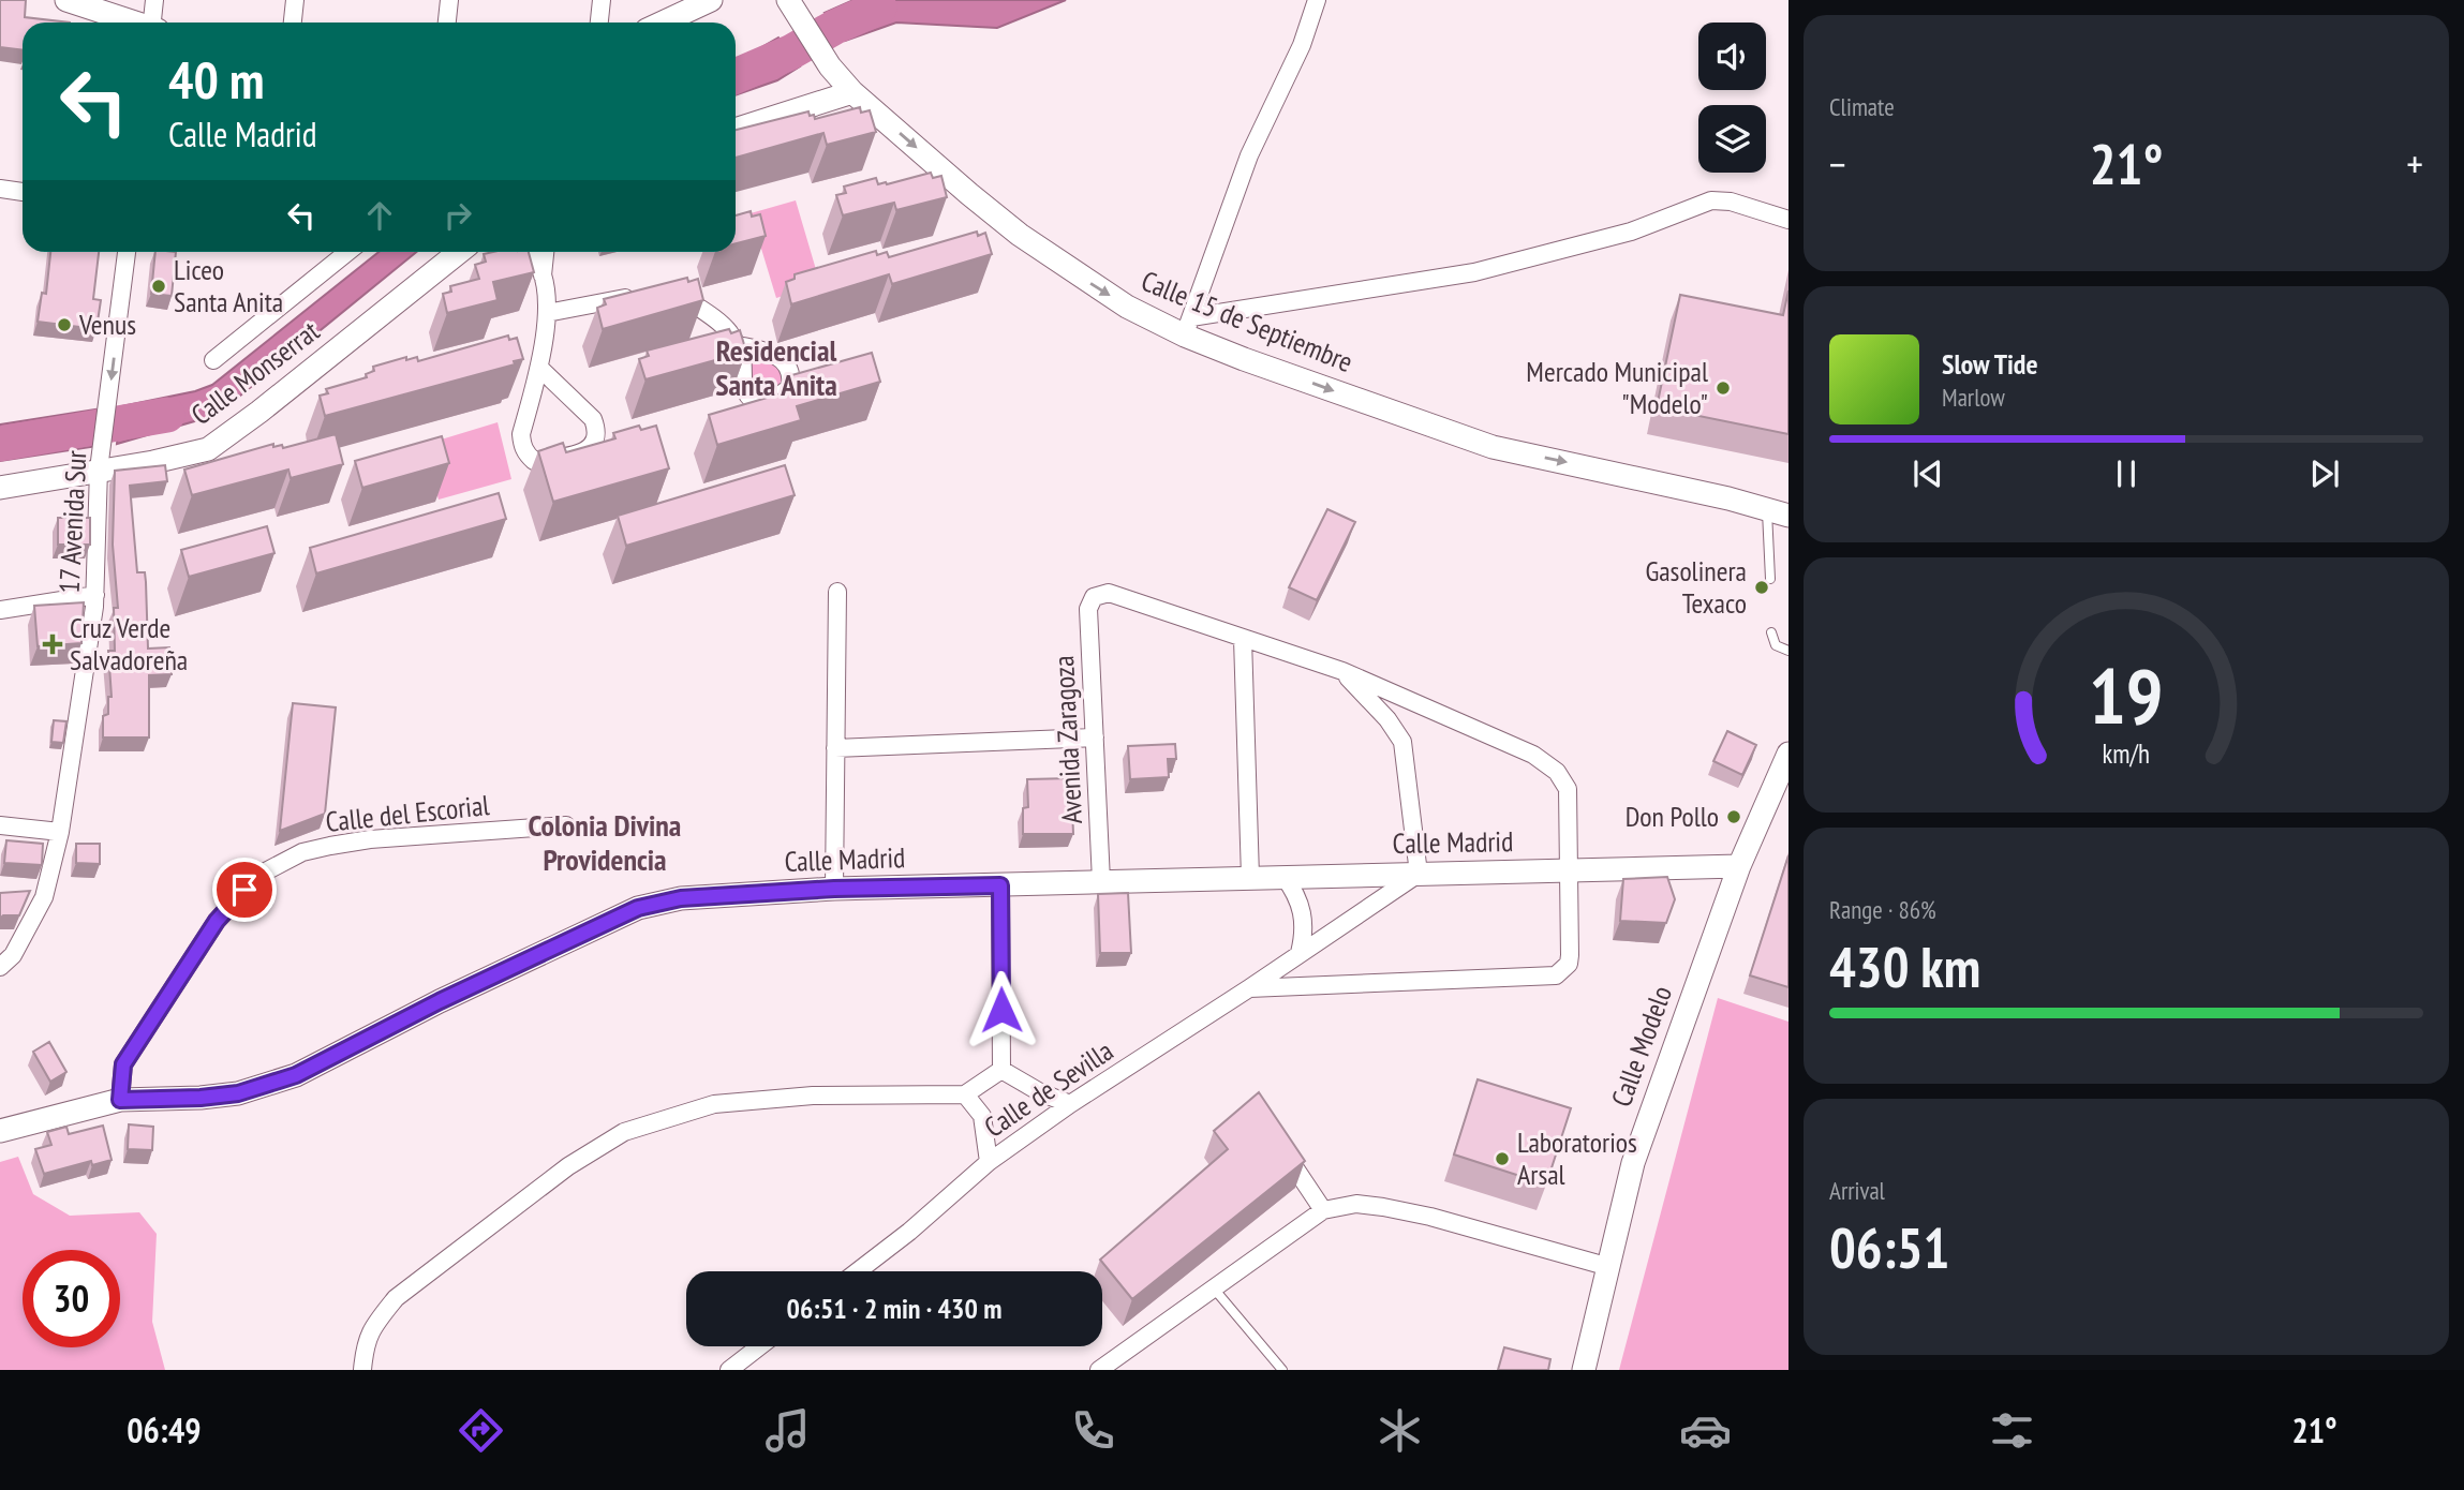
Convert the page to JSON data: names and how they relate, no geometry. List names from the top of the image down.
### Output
{
  "streets": {
    "street": [
      "Calle 15 de Septiembre",
      "Calle Monserrat",
      "17 Avenida Sur",
      "Avenida Zaragoza",
      "Calle del Escorial",
      "Calle Madrid",
      "Calle Modelo",
      "Calle de Sevilla"
    ]
  },
  "crossings": [
    ["Calle Monserrat", "17 Avenida Sur"],
    ["Avenida Zaragoza", "Calle Madrid"],
    ["Calle del Escorial", "Calle Madrid"],
    ["Calle Madrid", "Calle Modelo"],
    ["Calle Madrid", "Calle de Sevilla"]
  ],
  "one_way": ["Calle 15 de Septiembre"],
  "districts": ["Residencial Santa Anita", "Colonia Divina Providencia"],
  "places": {
    "other": [
      "Liceo Santa Anita",
      "Venus",
      "Mercado Municipal \"Modelo\"",
      "Gasolinera Texaco",
      "Don Pollo",
      "Laboratorios Arsal"
    ],
    "health": ["Cruz Verde Salvadoreña"]
  },
  "page": {
    "tile": [
      "Climate",
      ["Range · 86%", "430 km"],
      ["Arrival", "06:51"]
    ],
    "turn": ["40 m", "Calle Madrid"],
    "heat": ["−", "21°", "+"],
    "song": ["Slow Tide", "Marlow"],
    "limit": "30",
    "trip": "06:51 · 2 min · 430 m",
    "tabs": ["06:49", "21°"],
    "gauge": ["19", "km/h"]
  }
}
